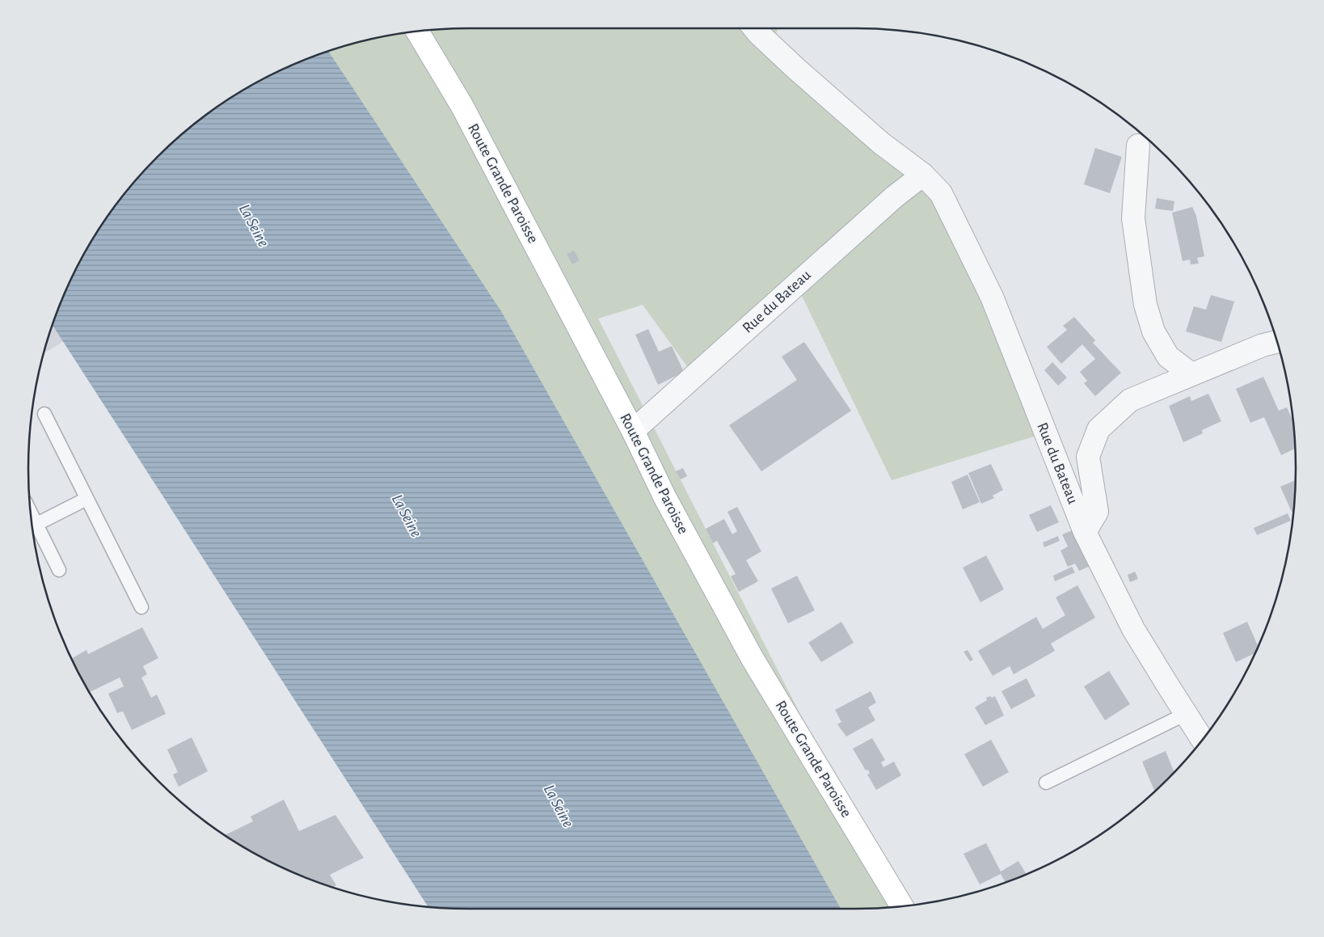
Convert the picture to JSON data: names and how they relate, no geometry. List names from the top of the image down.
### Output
{
  "streets": {
    "main road": ["Route Grande Paroisse"],
    "street": ["Rue du Bateau"]
  },
  "crossings": [
    ["Route Grande Paroisse", "Rue du Bateau"]
  ],
  "water": ["La Seine"]
}
